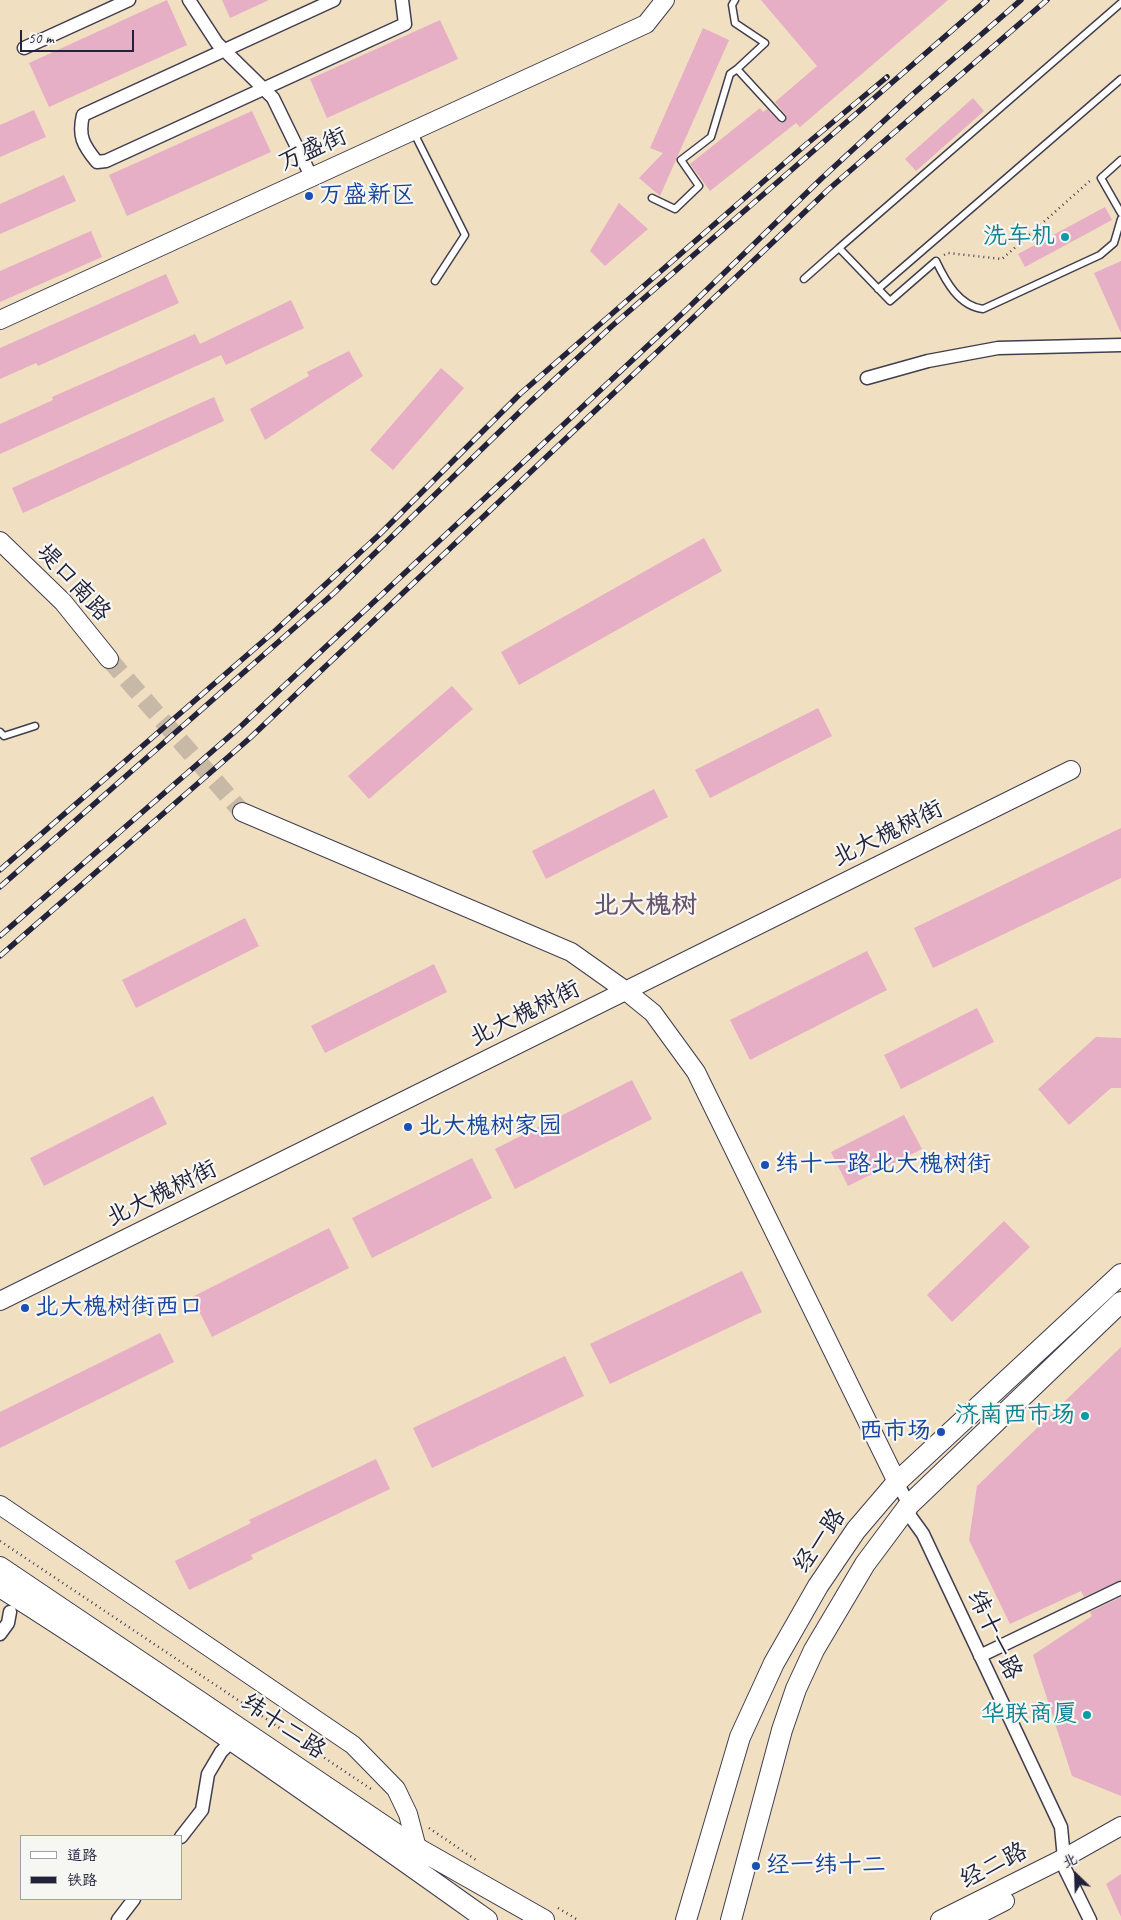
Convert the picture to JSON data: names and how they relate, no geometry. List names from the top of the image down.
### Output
{
  "streets": {
    "main road": ["经一路", "纬十二路"],
    "street": [
      "万盛街",
      "堤口南路",
      "北大槐树街",
      "纬十一路",
      "经二路"
    ]
  },
  "crossings": [
    ["经一路", "纬十一路"],
    ["纬十一路", "经二路"]
  ],
  "districts": ["北大槐树"],
  "places": [
    "万盛新区",
    "洗车机",
    "北大槐树家园",
    "纬十一路北大槐树街",
    "北大槐树街西口",
    "济南西市场",
    "西市场",
    "华联商厦",
    "经一纬十二"
  ],
  "legend": ["道路", "铁路"],
  "scale_bar": "50 m",
  "north": "top left"
}
